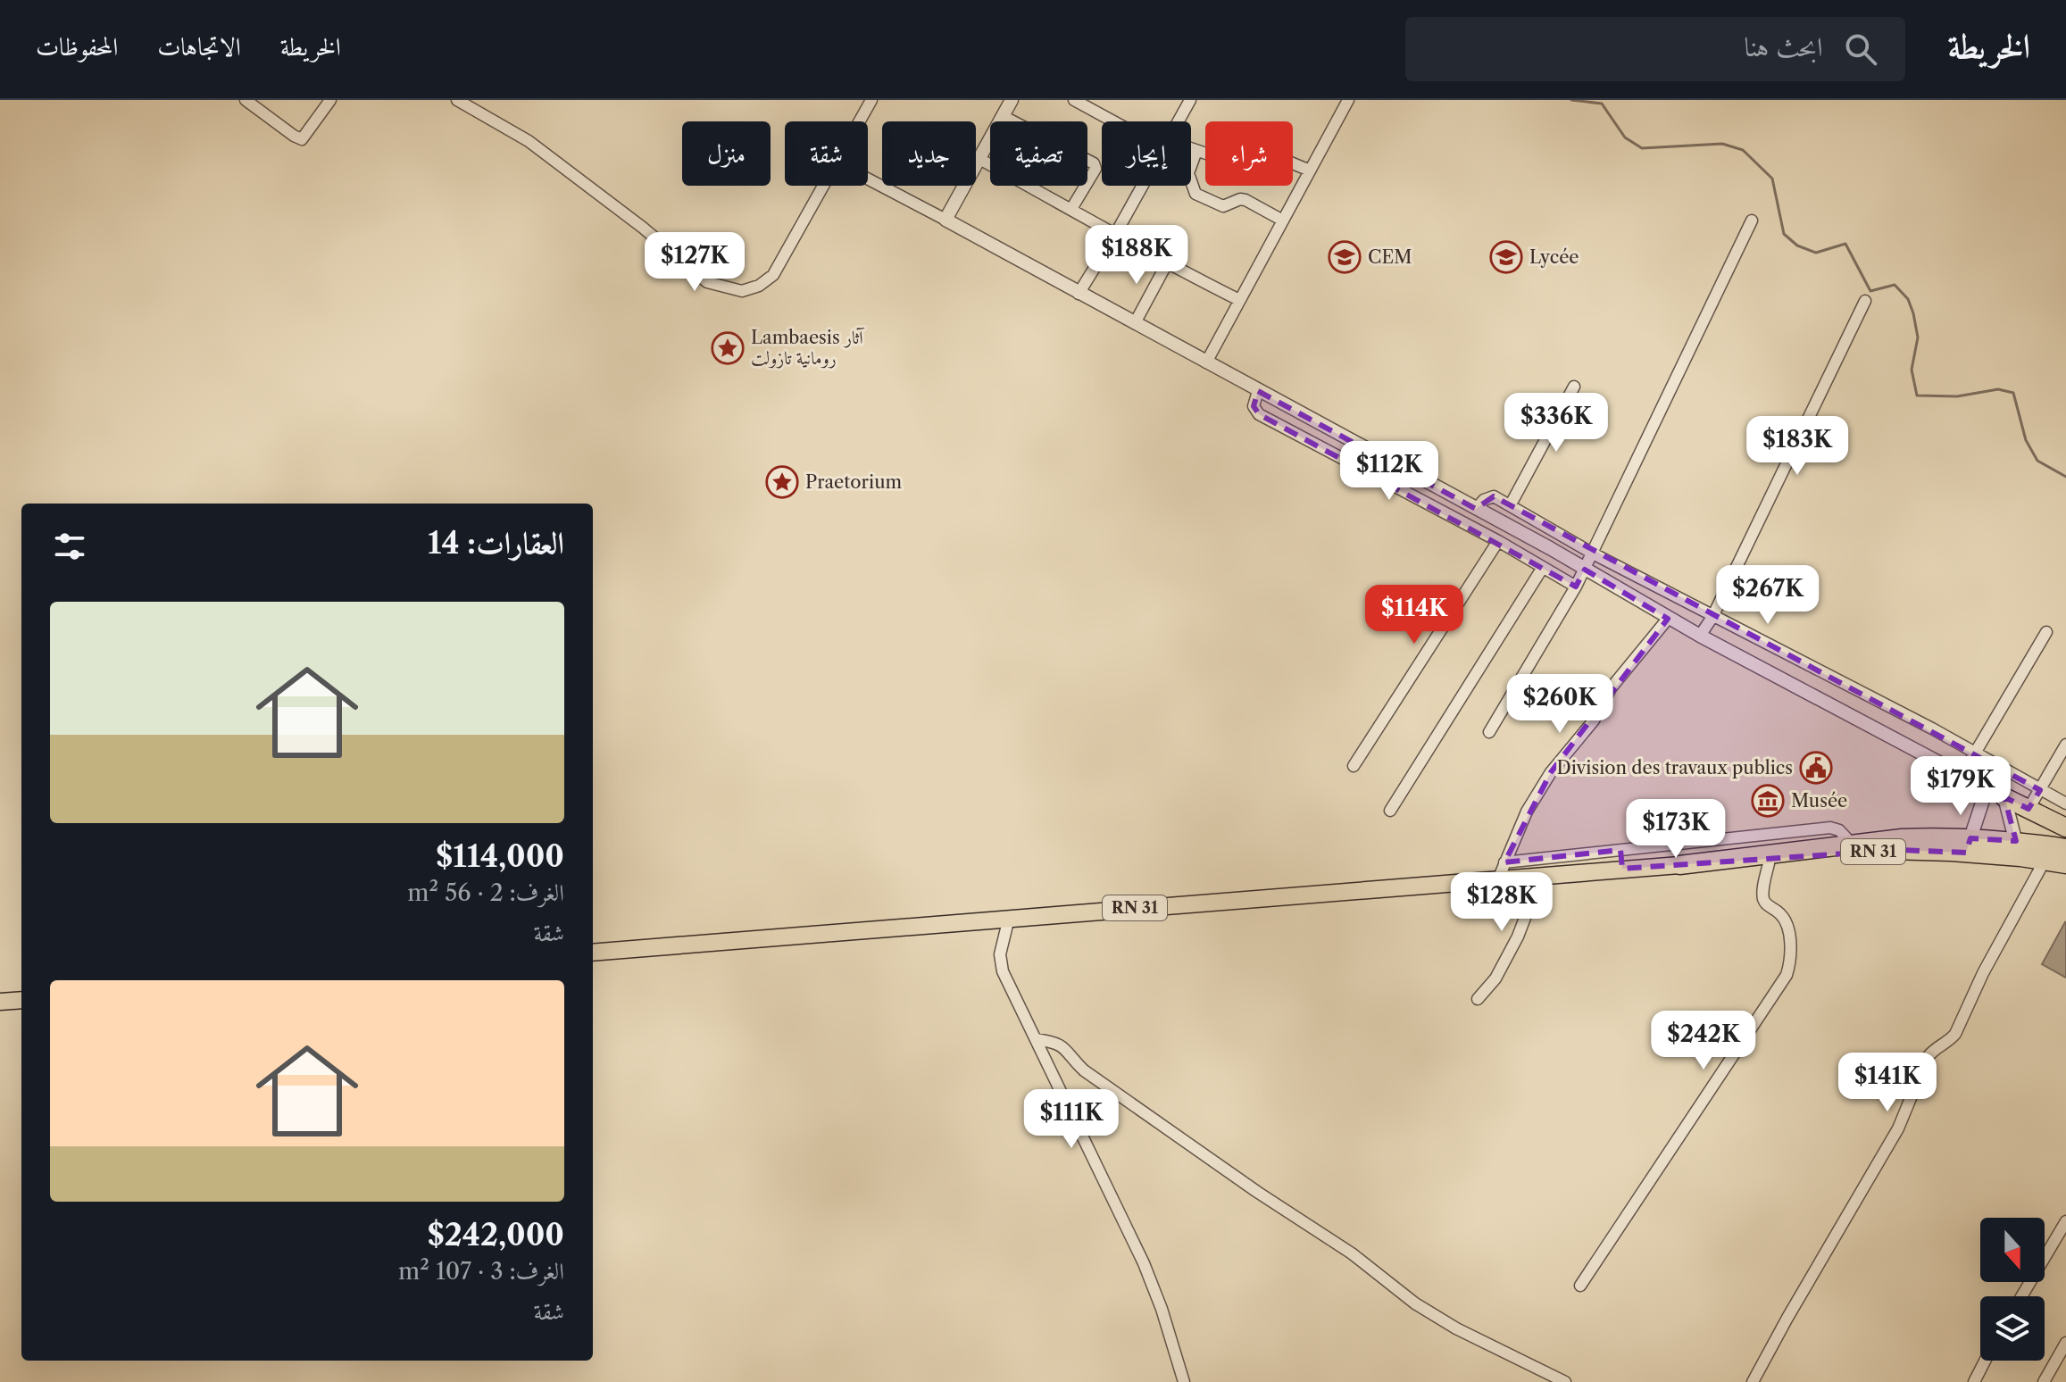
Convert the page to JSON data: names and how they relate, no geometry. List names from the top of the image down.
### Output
{
  "streets": {
    "highway": ["RN 31"]
  },
  "places": {
    "school or university": ["CEM", "Lycée"],
    "place": ["Lambaesis آثار رومانية تازولت", "Praetorium"],
    "public building": ["Division des travaux publics"],
    "museum": ["Musée"]
  },
  "north": "bottom",
  "page": {
    "header": "الخريطة",
    "search": "ابحث هنا",
    "nav": ["الخريطة", "الاتجاهات", "المحفوظات"],
    "chip": [
      "شراء",
      "إيجار",
      "تصفية",
      "جديد",
      "شقة",
      "منزل"
    ],
    "price": [
      "$188K",
      "$127K",
      "$336K",
      "$183K",
      "$112K",
      "$267K",
      "$114K",
      "$260K",
      "$179K",
      "$173K",
      "$128K",
      "$242K",
      "$141K",
      "$111K"
    ],
    "heading": "العقارات: 14",
    "list": [
      {
        "name": "$114,000",
        "note": "الغرف: 2 · 56 m² · شقة"
      },
      {
        "name": "$242,000",
        "note": "الغرف: 3 · 107 m² · شقة"
      }
    ]
  }
}
